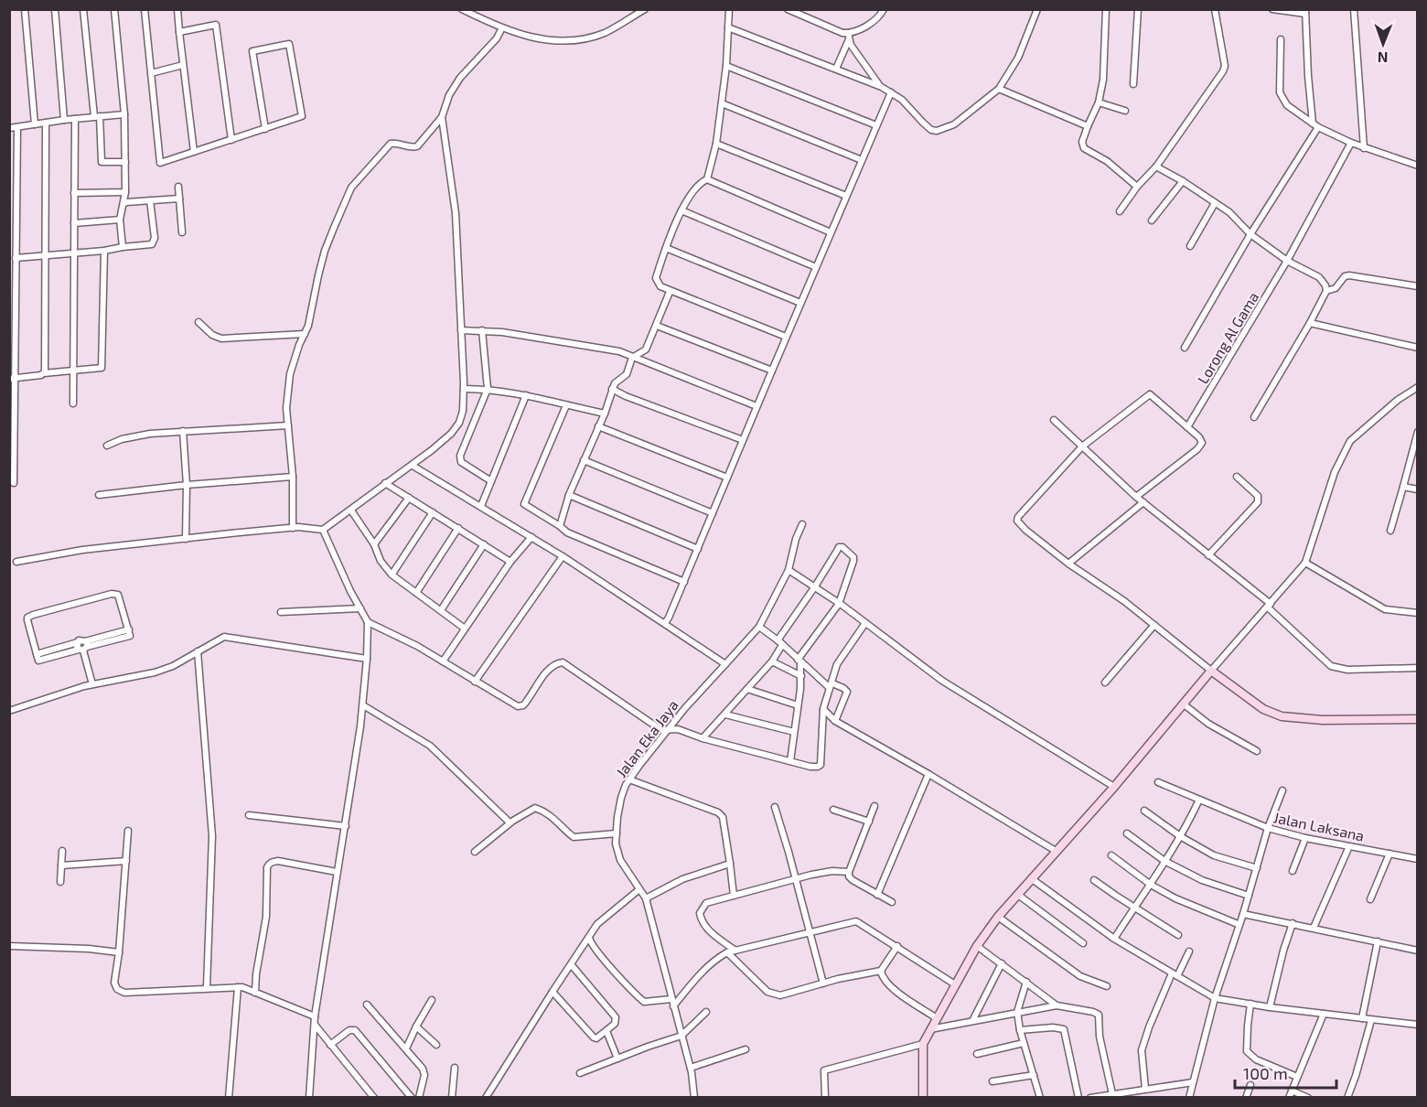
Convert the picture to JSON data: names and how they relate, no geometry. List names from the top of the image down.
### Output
{
  "streets": {
    "street": ["Lorong Al Gama", "Jalan Eka Jaya", "Jalan Laksana"]
  },
  "scale_bar": "100 m",
  "north": "bottom"
}
